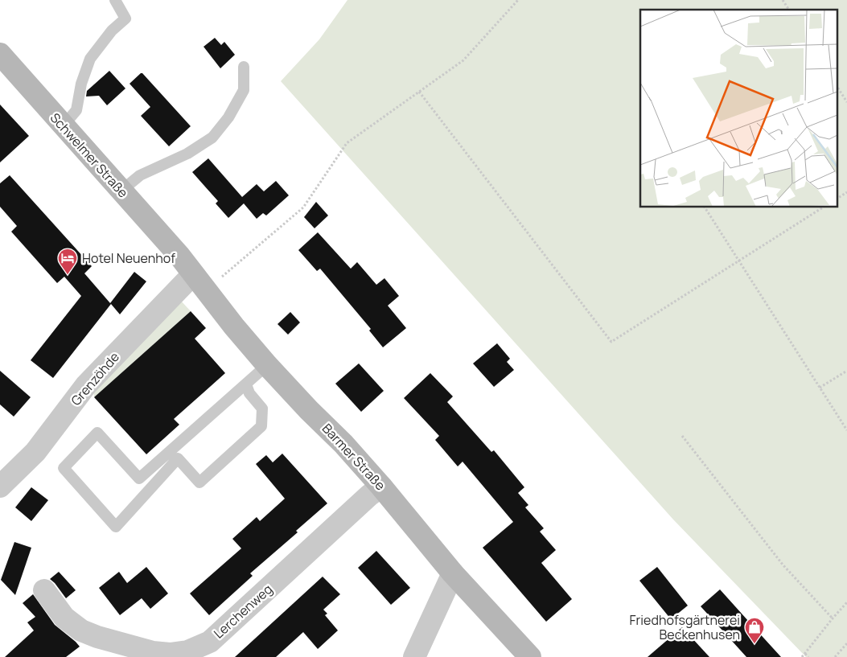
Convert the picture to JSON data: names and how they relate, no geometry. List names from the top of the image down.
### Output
{
  "streets": {
    "main road": ["Schwelmer Straße", "Barmer Straße"],
    "street": ["Grenzöhde", "Lerchenweg"]
  },
  "crossings": [
    ["Schwelmer Straße", "Barmer Straße"],
    ["Grenzöhde", "Barmer Straße"],
    ["Barmer Straße", "Lerchenweg"]
  ],
  "places": {
    "hotel": ["Hotel Neuenhof"],
    "shop": ["Friedhofsgärtnerei Beckenhusen"]
  }
}
